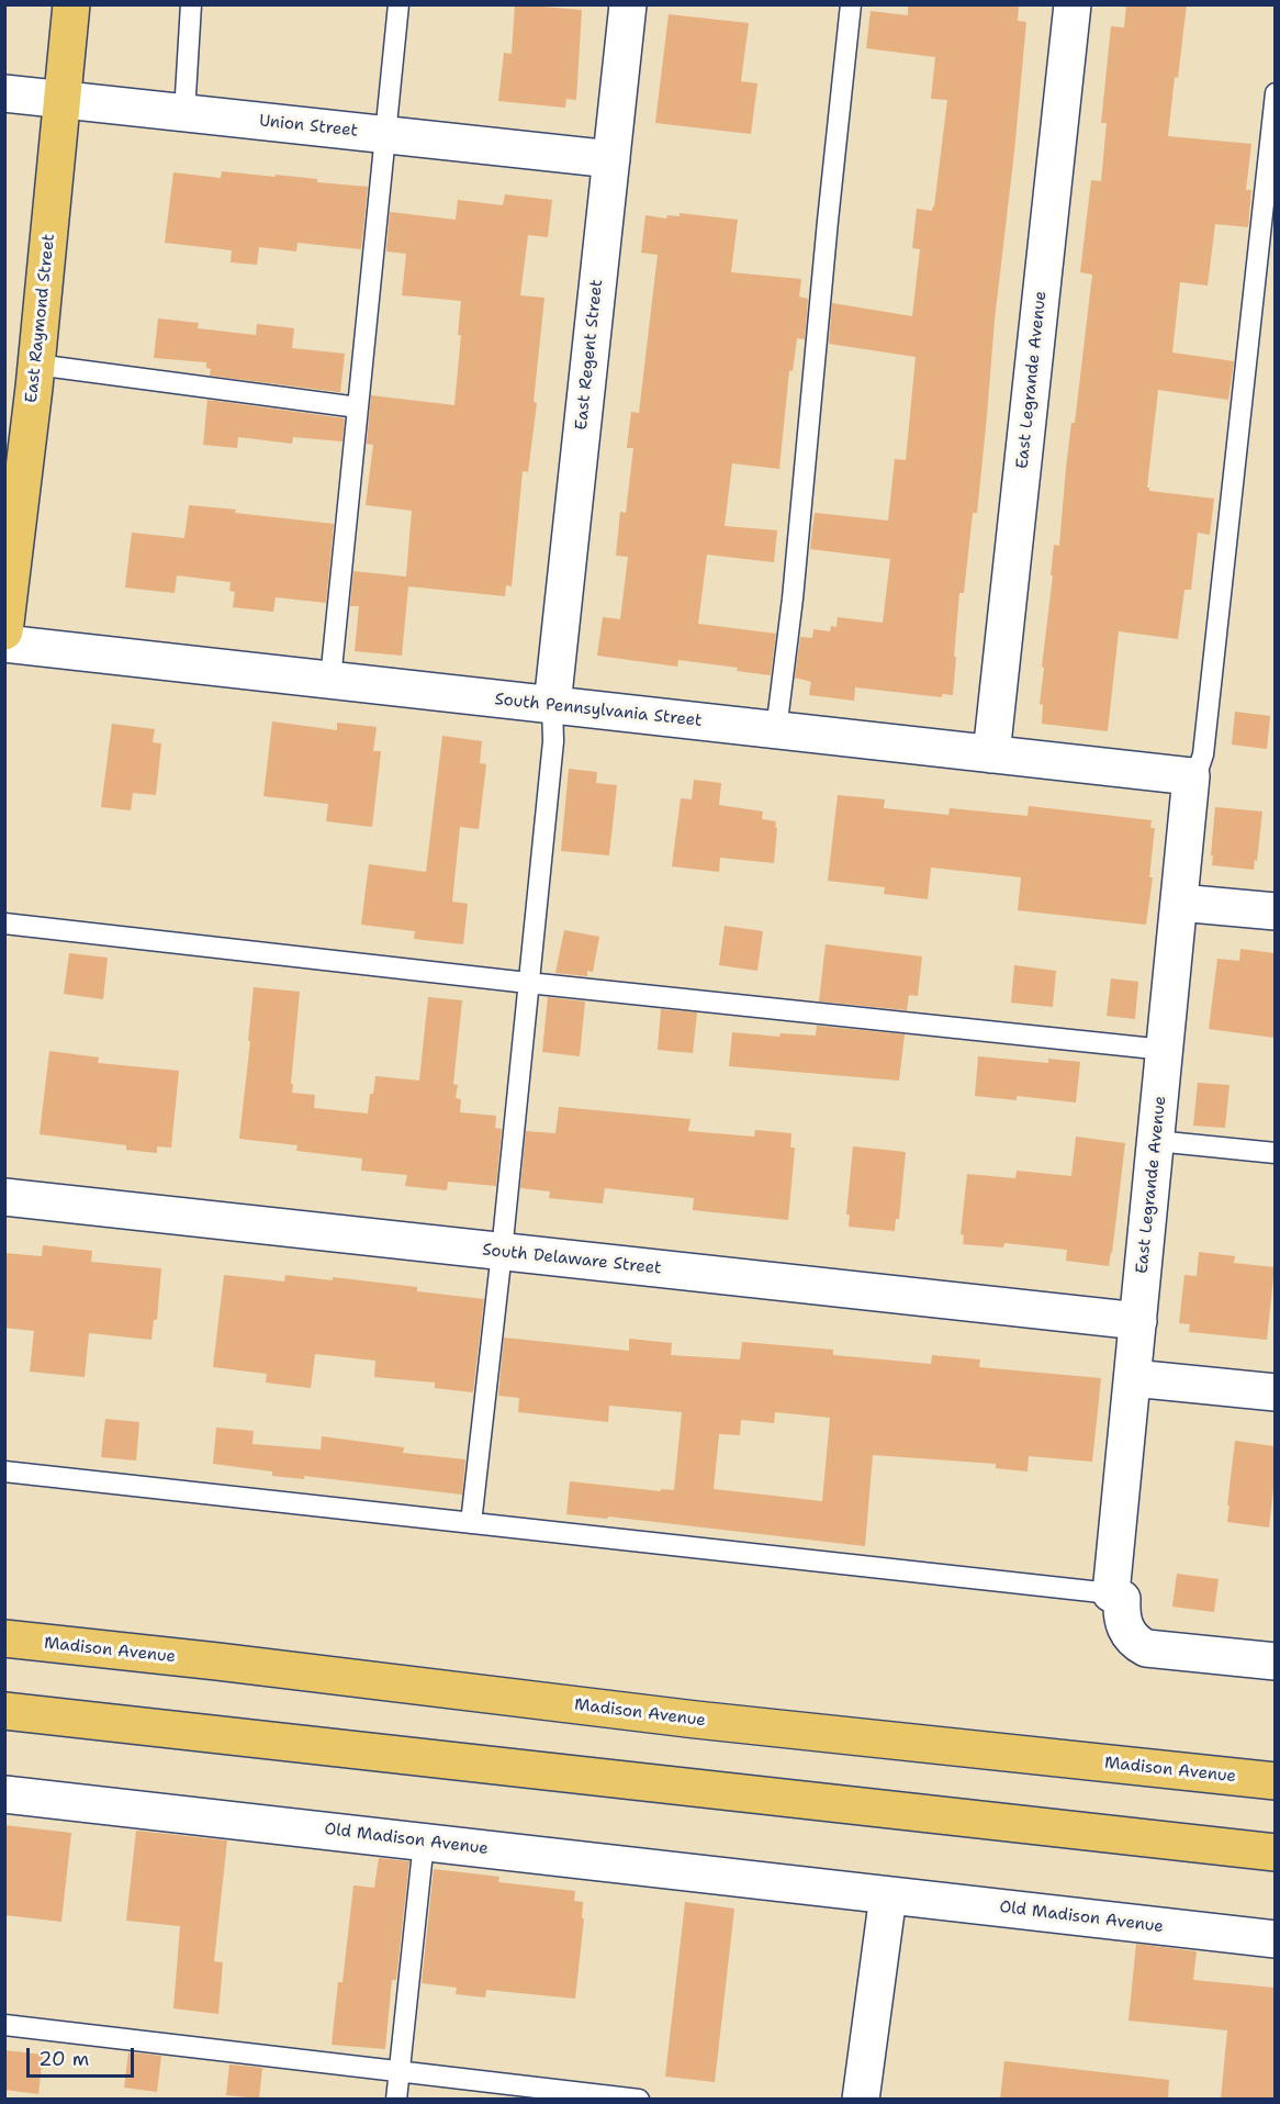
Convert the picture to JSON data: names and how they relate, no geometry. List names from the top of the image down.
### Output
{
  "streets": {
    "main road": ["East Raymond Street", "Madison Avenue"],
    "street": [
      "Union Street",
      "East Regent Street",
      "East Legrande Avenue",
      "South Pennsylvania Street",
      "South Delaware Street",
      "Old Madison Avenue"
    ]
  },
  "crossings": [
    ["Union Street", "East Raymond Street"],
    ["Union Street", "East Regent Street"],
    ["East Regent Street", "South Pennsylvania Street"],
    ["East Legrande Avenue", "South Pennsylvania Street"],
    ["East Legrande Avenue", "South Delaware Street"]
  ],
  "scale_bar": "20 m"
}
